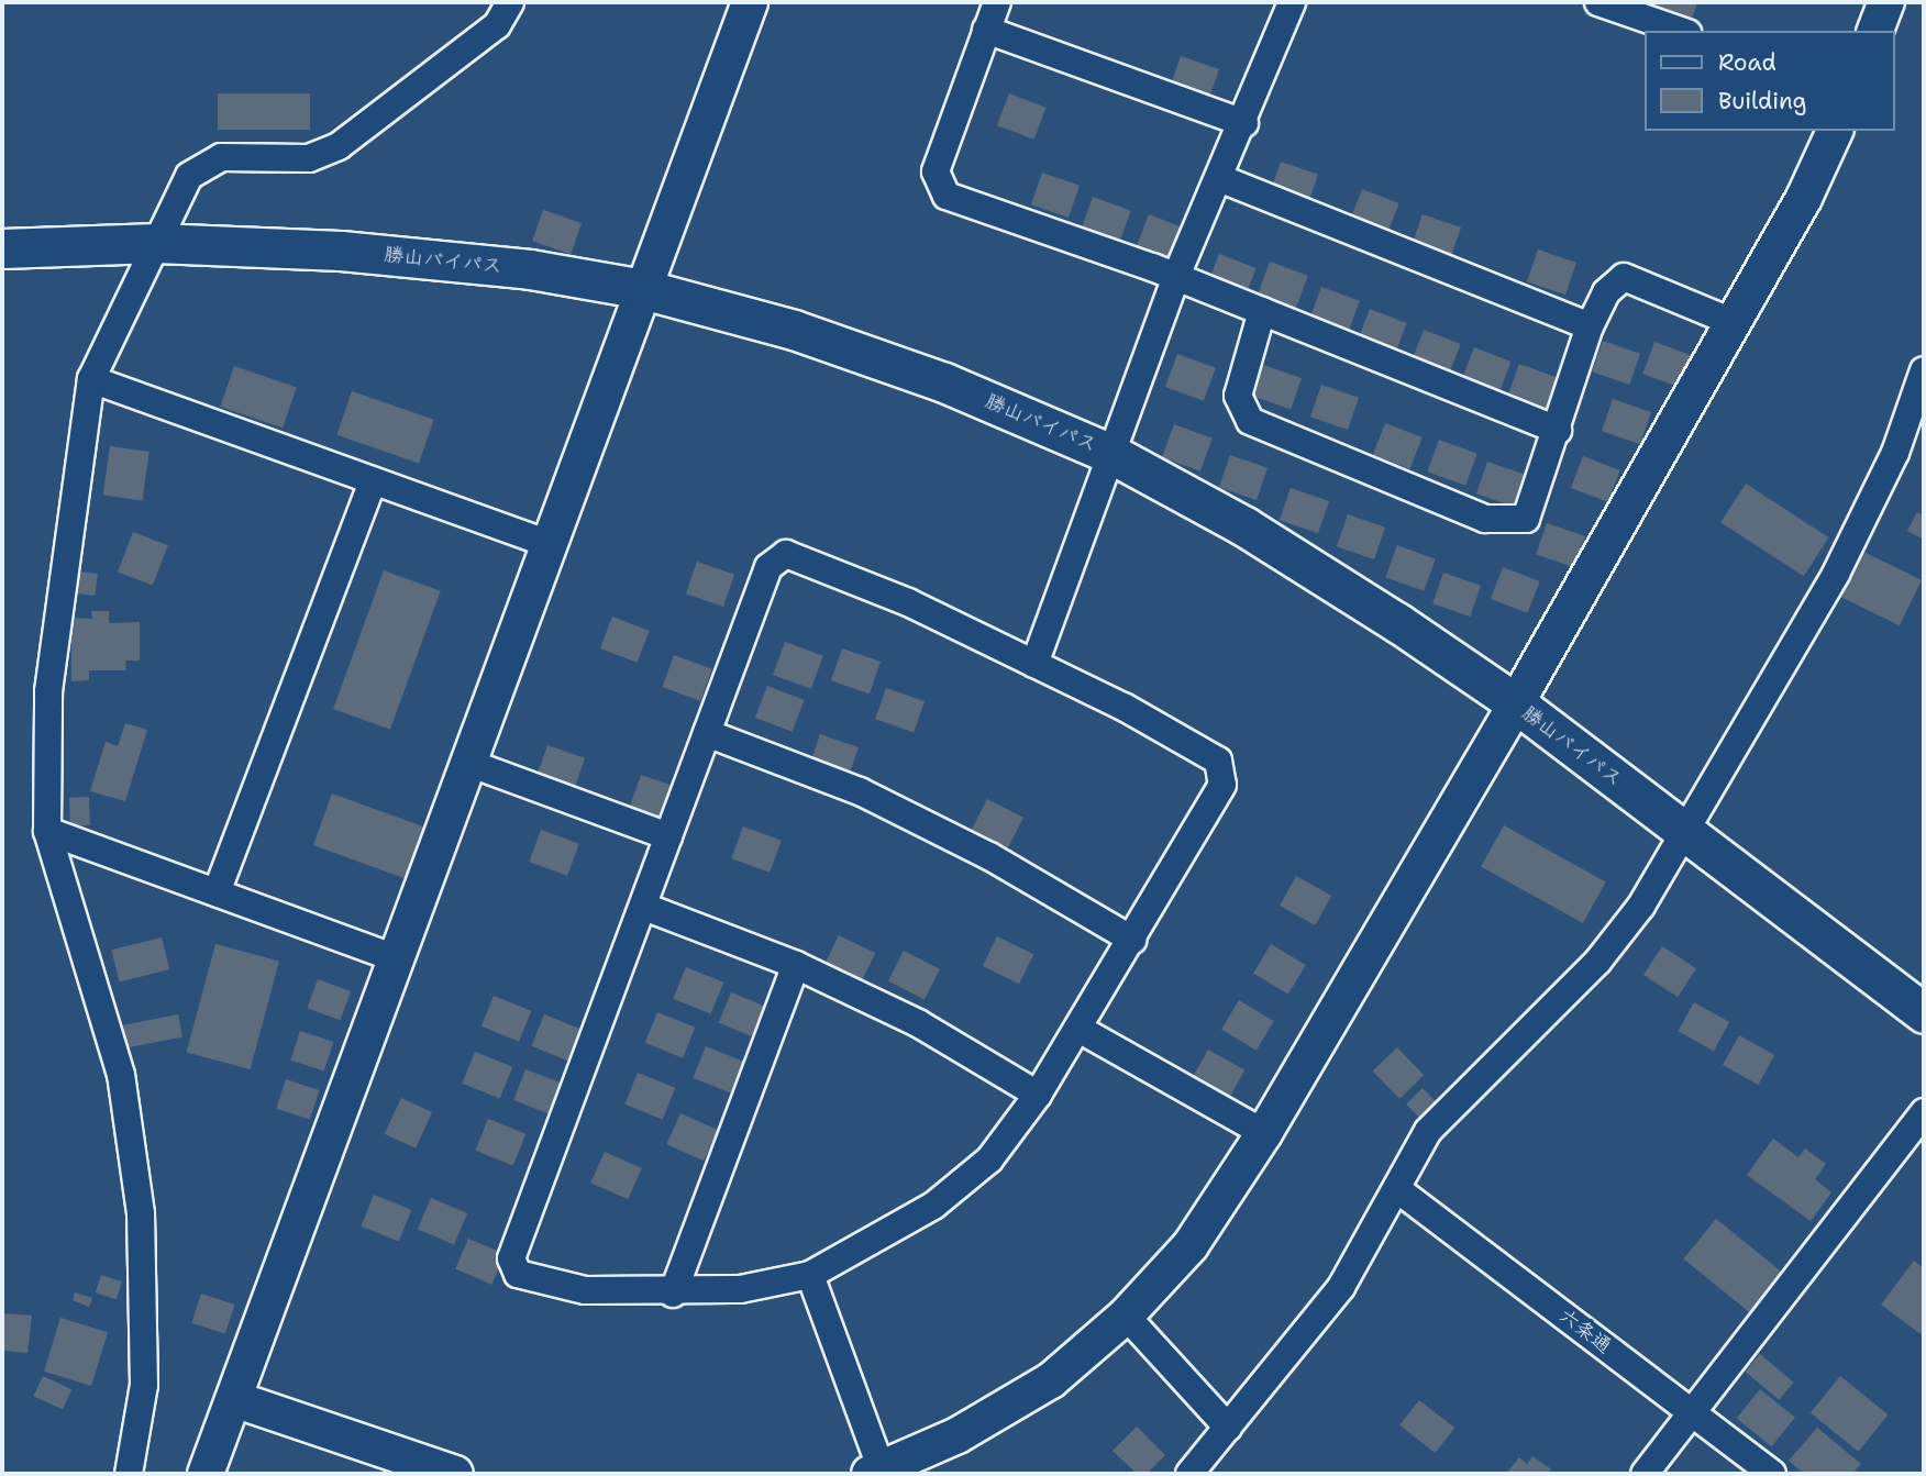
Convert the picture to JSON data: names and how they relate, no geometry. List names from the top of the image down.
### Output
{
  "streets": {
    "main road": ["勝山バイパス"],
    "street": ["六条通"]
  },
  "legend": ["Road", "Building"]
}
